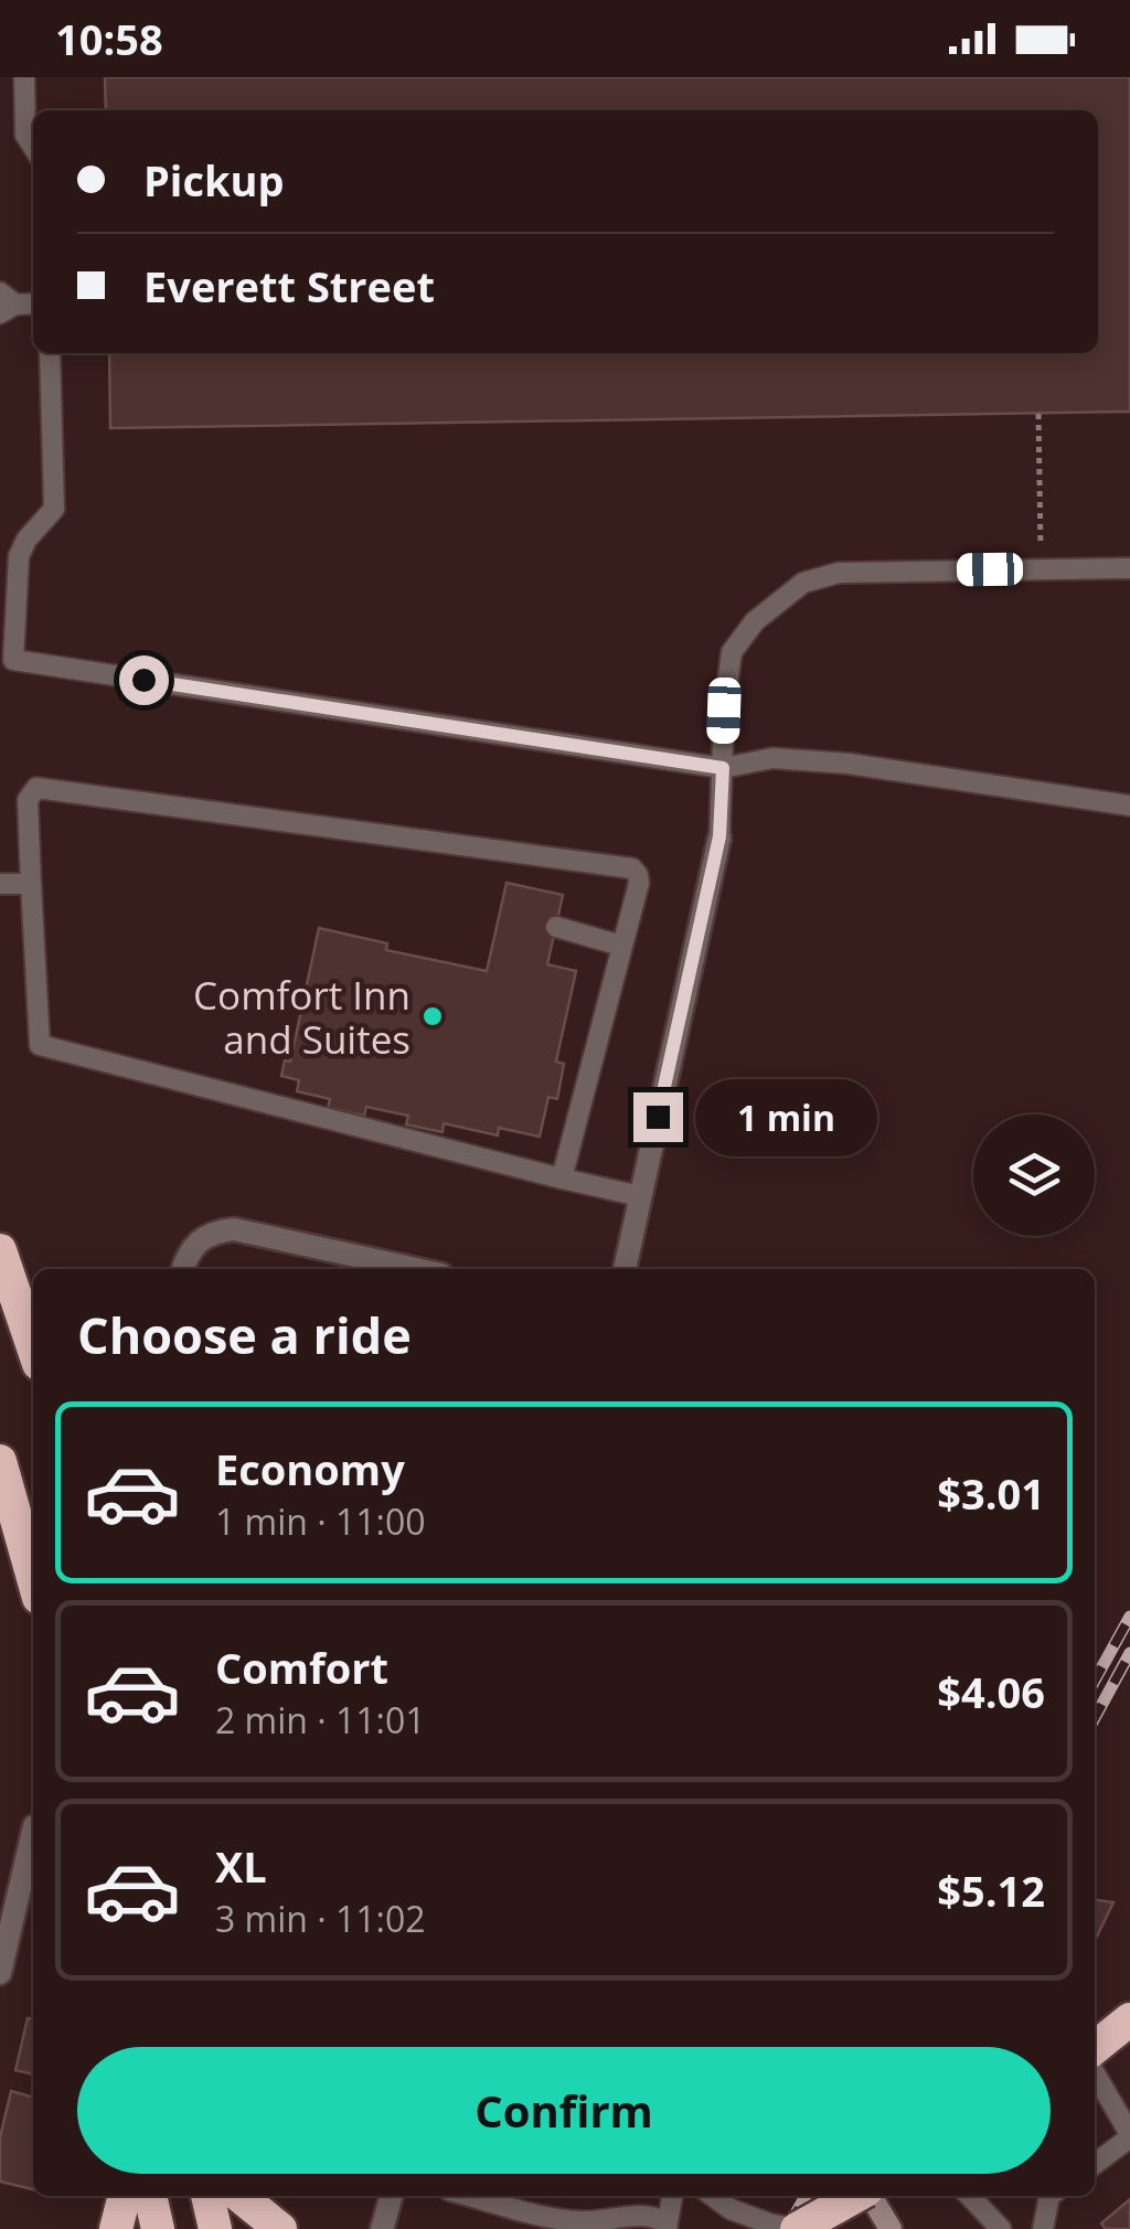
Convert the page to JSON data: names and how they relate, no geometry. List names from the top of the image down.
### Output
{
  "places": ["Comfort Inn and Suites"],
  "page": {
    "status": "10:58",
    "banner": ["Pickup", "Everett Street"],
    "bubble": "1 min",
    "heading": "Choose a ride",
    "list": [
      {
        "name": "Economy",
        "note": "1 min · 11:00",
        "value": "$3.01"
      },
      {
        "name": "Comfort",
        "note": "2 min · 11:01",
        "value": "$4.06"
      },
      {
        "name": "XL",
        "note": "3 min · 11:02",
        "value": "$5.12"
      }
    ],
    "buttons": "Confirm"
  }
}
